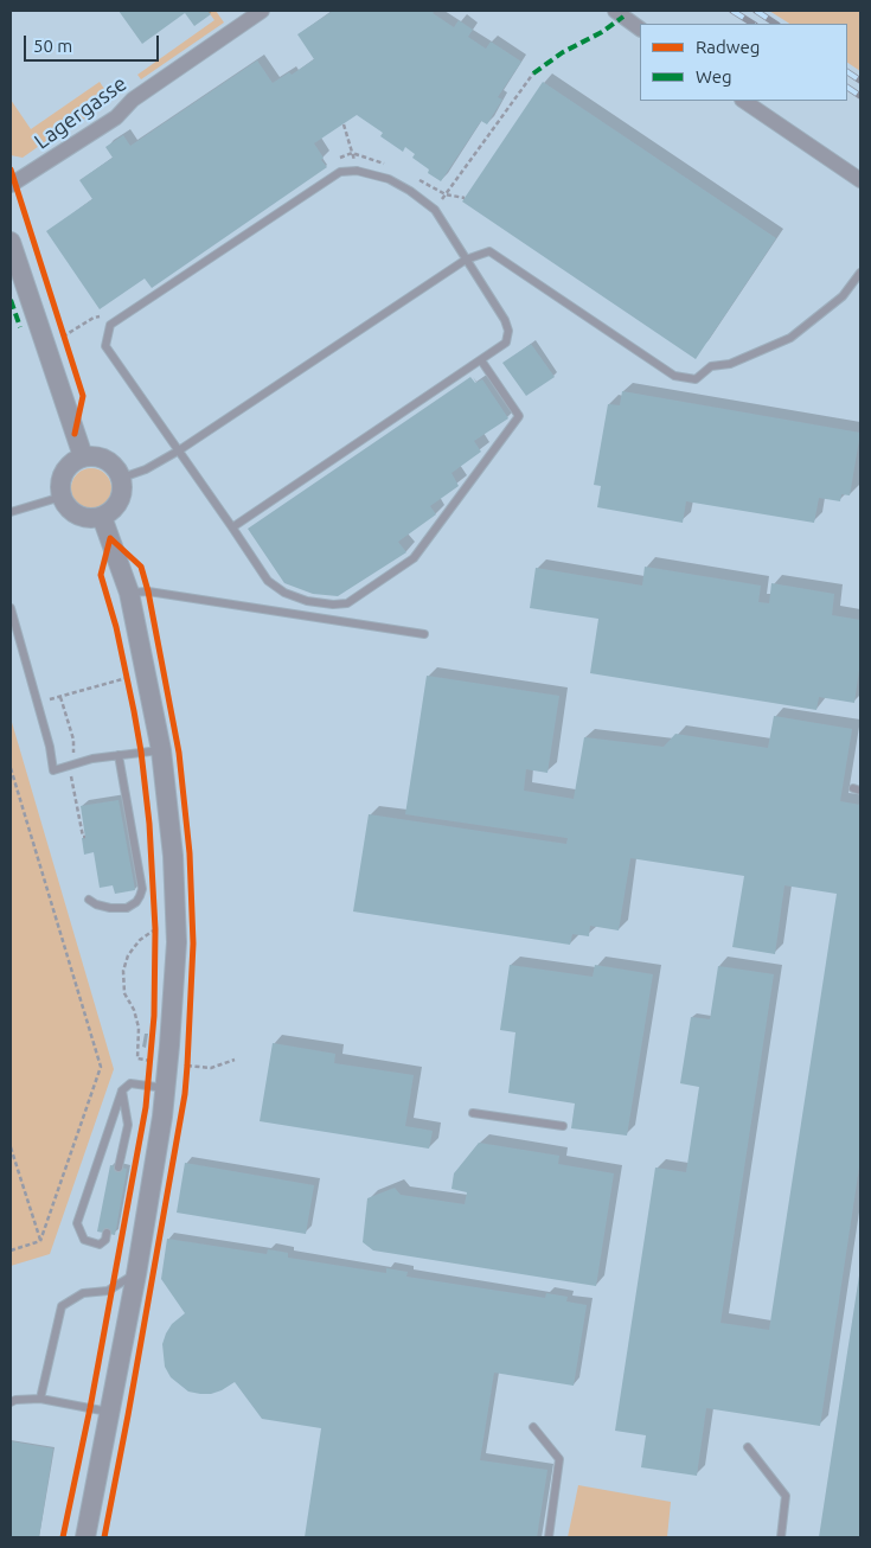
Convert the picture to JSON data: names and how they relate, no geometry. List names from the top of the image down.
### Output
{
  "streets": {
    "street": ["Lagergasse"]
  },
  "legend": ["Radweg", "Weg"],
  "scale_bar": "50 m"
}
